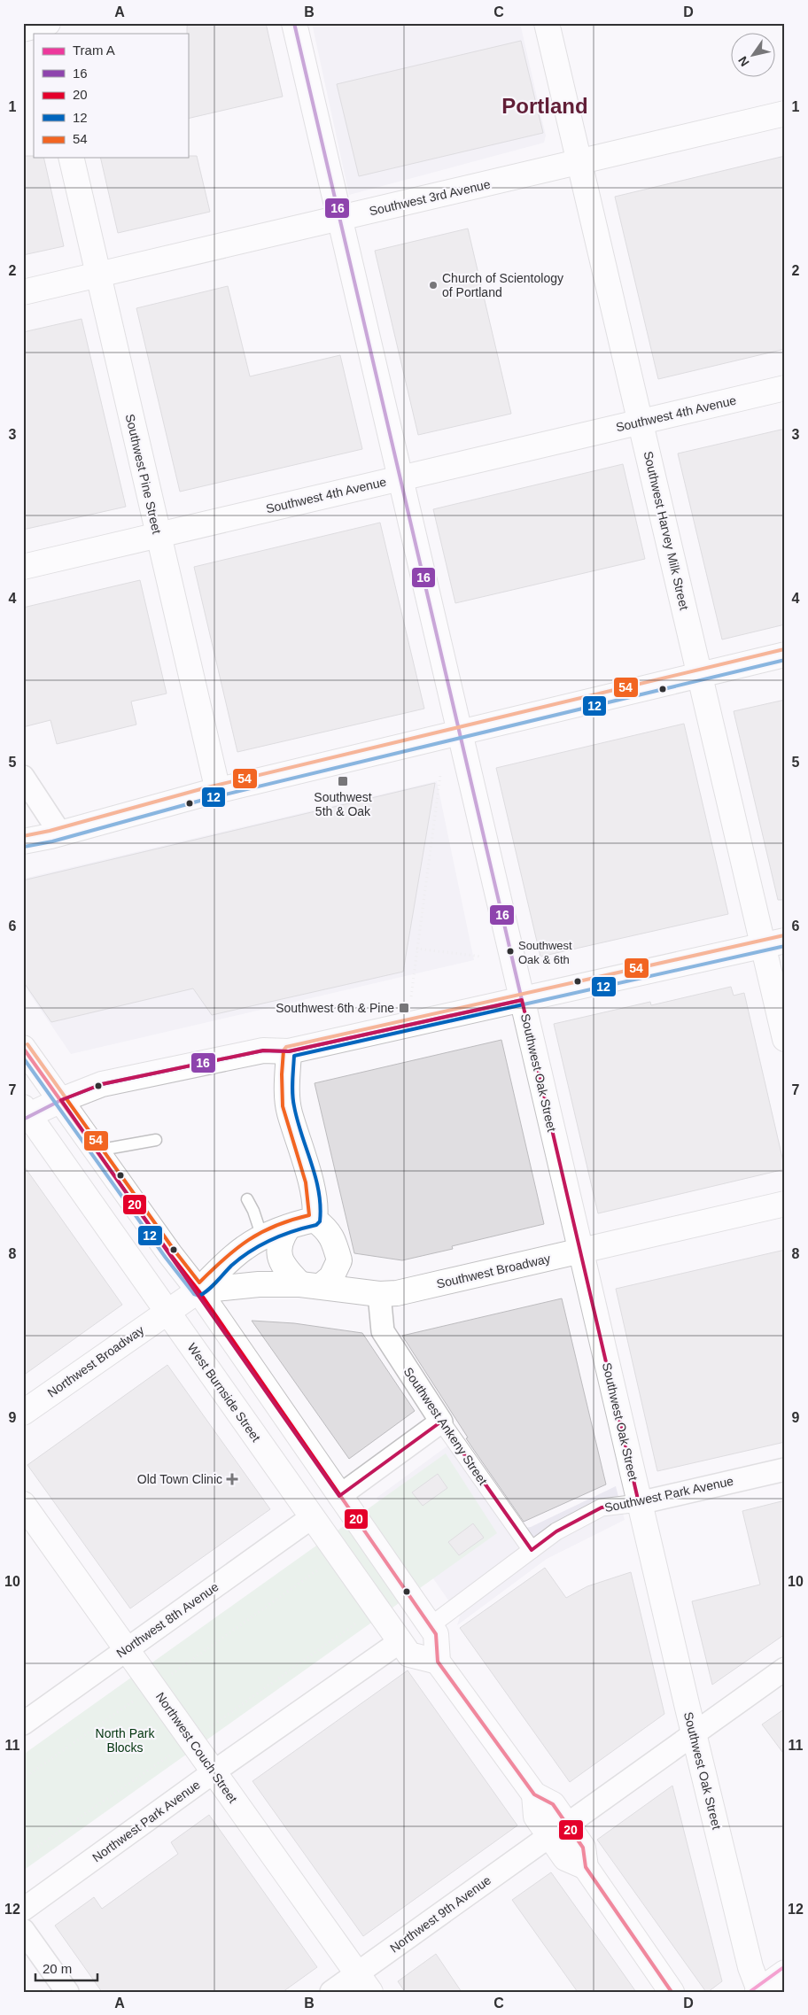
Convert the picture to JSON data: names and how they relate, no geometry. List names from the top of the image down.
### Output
{
  "streets": {
    "street": [
      "Southwest 3rd Avenue",
      "Southwest 4th Avenue",
      "Southwest Pine Street",
      "Southwest Harvey Milk Street",
      "Southwest Oak Street",
      "Southwest Broadway",
      "Northwest Broadway",
      "West Burnside Street",
      "Southwest Ankeny Street",
      "Southwest Park Avenue",
      "Northwest 8th Avenue",
      "Northwest Couch Street",
      "Northwest Park Avenue",
      "Northwest 9th Avenue"
    ]
  },
  "crossings": [
    ["Southwest 3rd Avenue", "Southwest Pine Street"],
    ["Southwest 3rd Avenue", "Southwest Harvey Milk Street"],
    ["Southwest 3rd Avenue", "Southwest Oak Street"],
    ["Southwest 4th Avenue", "Southwest Pine Street"],
    ["Southwest 4th Avenue", "Southwest Harvey Milk Street"],
    ["Southwest 4th Avenue", "Southwest Oak Street"],
    ["Southwest Oak Street", "Southwest Broadway"],
    ["Southwest Oak Street", "Southwest Park Avenue"],
    ["Southwest Oak Street", "Northwest 9th Avenue"],
    ["Southwest Broadway", "Northwest Broadway"],
    ["Southwest Broadway", "West Burnside Street"],
    ["Southwest Broadway", "Southwest Ankeny Street"],
    ["Northwest Broadway", "West Burnside Street"],
    ["West Burnside Street", "Northwest 8th Avenue"],
    ["West Burnside Street", "Northwest Park Avenue"],
    ["Southwest Ankeny Street", "Southwest Park Avenue"],
    ["Northwest 8th Avenue", "Northwest Couch Street"],
    ["Northwest Couch Street", "Northwest Park Avenue"],
    ["Northwest Couch Street", "Northwest 9th Avenue"]
  ],
  "districts": ["Portland"],
  "parks": ["North Park Blocks"],
  "places": {
    "other": ["Church of Scientology of Portland", "Southwest Oak & 6th"],
    "transit": ["Southwest 5th & Oak", "Southwest 6th & Pine"],
    "health": ["Old Town Clinic"]
  },
  "lines": [
    "transit line 16",
    "transit line 54",
    "transit line 12",
    "transit line 20",
    "tram line A"
  ],
  "legend": [
    "Tram A",
    "16",
    "20",
    "12",
    "54"
  ],
  "scale_bar": "20 m",
  "north": "bottom left",
  "grid": {
    "columns": [
      "A",
      "B",
      "C",
      "D"
    ],
    "rows": [
      "1",
      "2",
      "3",
      "4",
      "5",
      "6",
      "7",
      "8",
      "9",
      "10",
      "11",
      "12"
    ]
  }
}
